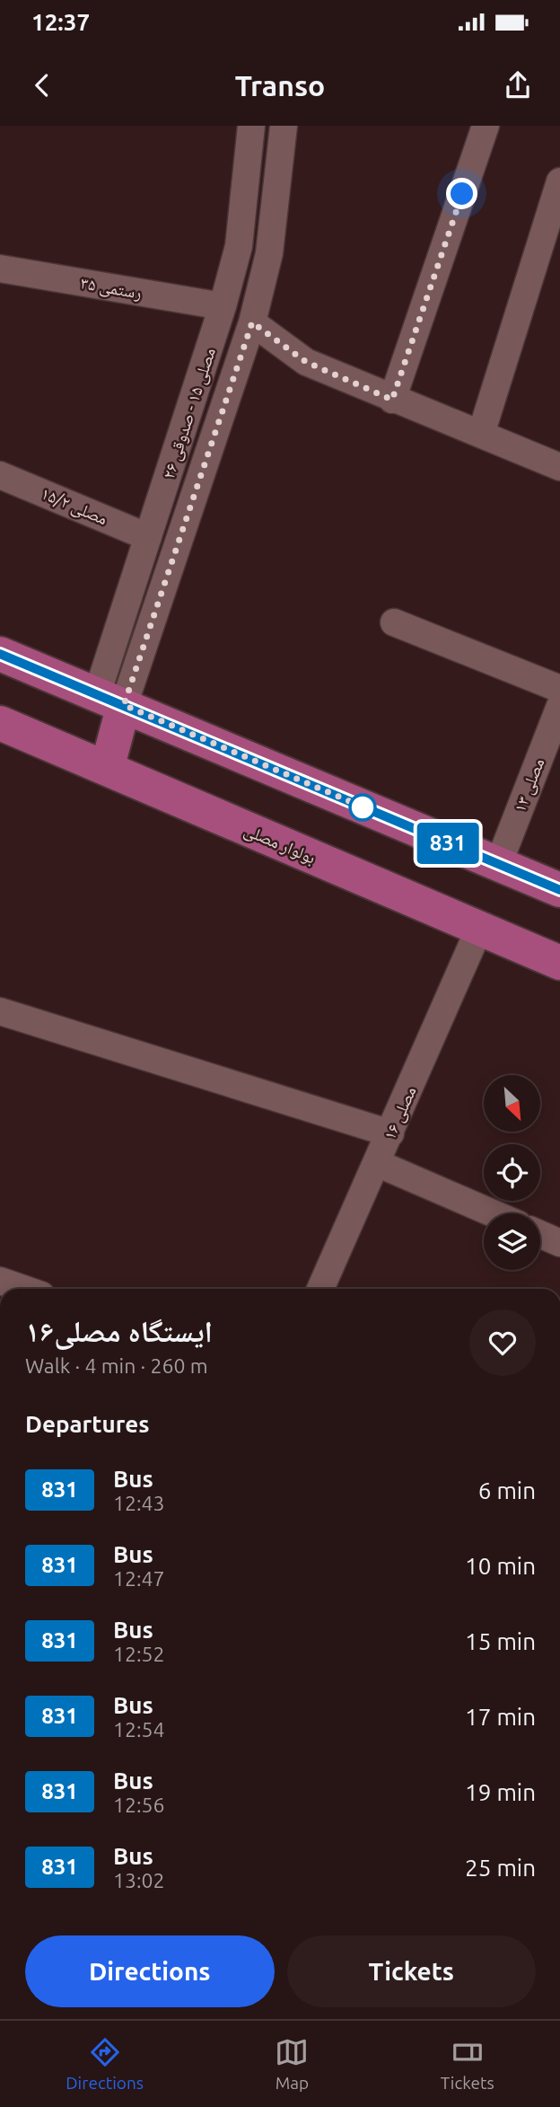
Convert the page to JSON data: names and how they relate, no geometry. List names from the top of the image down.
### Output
{
  "streets": {
    "main road": ["بولوار مصلی"],
    "street": [
      "رستمی ۳۵",
      "مصلی ۱۵ - صدوقی ۲۶",
      "مصلی ۱۵/۲",
      "مصلی ۱۳",
      "مصلی ۱۶"
    ]
  },
  "crossings": [
    ["رستمی ۳۵", "مصلی ۱۵ - صدوقی ۲۶"],
    ["مصلی ۱۵ - صدوقی ۲۶", "مصلی ۱۵/۲"],
    ["بولوار مصلی", "مصلی ۱۶"]
  ],
  "lines": ["bus line 831"],
  "north": "bottom right",
  "page": {
    "status": "12:37",
    "header": "Transo",
    "on_map": "831",
    "heading": [
      ["ایستگاه مصلی۱۶", "Walk · 4 min · 260 m"],
      "Departures"
    ],
    "list": [
      {
        "mark": "831",
        "name": "Bus",
        "note": "12:43",
        "value": "6 min"
      },
      {
        "mark": "831",
        "name": "Bus",
        "note": "12:47",
        "value": "10 min"
      },
      {
        "mark": "831",
        "name": "Bus",
        "note": "12:52",
        "value": "15 min"
      },
      {
        "mark": "831",
        "name": "Bus",
        "note": "12:54",
        "value": "17 min"
      },
      {
        "mark": "831",
        "name": "Bus",
        "note": "12:56",
        "value": "19 min"
      },
      {
        "mark": "831",
        "name": "Bus",
        "note": "13:02",
        "value": "25 min"
      }
    ],
    "buttons": ["Directions", "Tickets"],
    "tabs": ["Directions", "Map", "Tickets"]
  }
}
